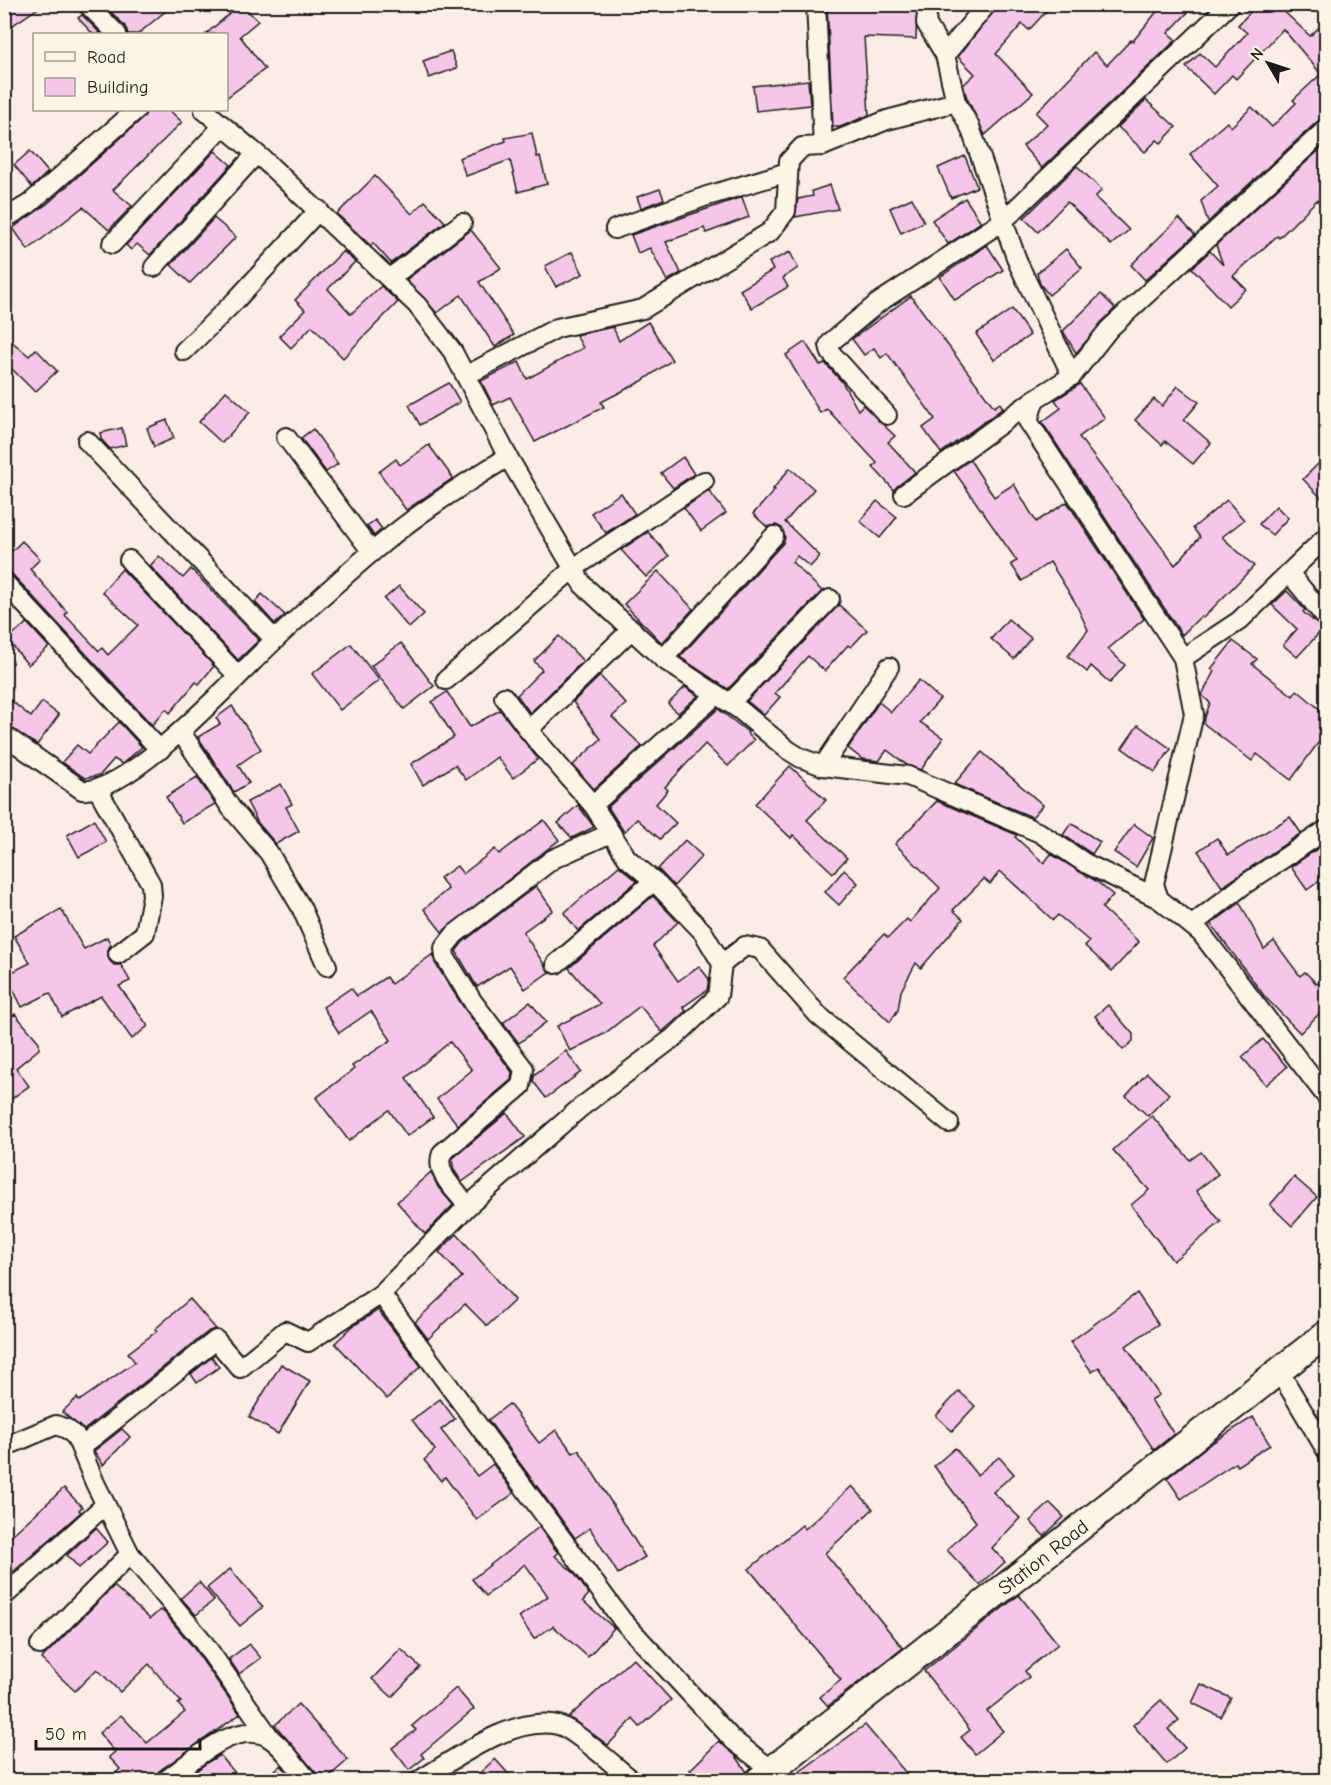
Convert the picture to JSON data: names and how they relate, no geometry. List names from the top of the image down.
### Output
{
  "streets": {
    "main road": ["Station Road"]
  },
  "legend": ["Road", "Building"],
  "scale_bar": "50 m",
  "north": "top left"
}
